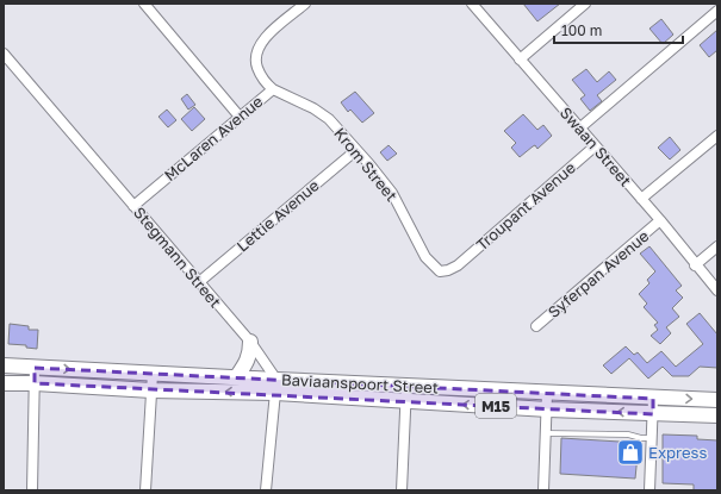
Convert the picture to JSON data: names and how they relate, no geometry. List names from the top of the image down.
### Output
{
  "streets": {
    "main road": ["Baviaanspoort Street", "M15"],
    "street": [
      "McLaren Avenue",
      "Swaan Street",
      "Krom Street",
      "Troupant Avenue",
      "Lettie Avenue",
      "Stegmann Street",
      "Syferpan Avenue"
    ]
  },
  "crossings": [
    ["McLaren Avenue", "Krom Street"],
    ["McLaren Avenue", "Stegmann Street"],
    ["Swaan Street", "Troupant Avenue"],
    ["Swaan Street", "Syferpan Avenue"],
    ["Krom Street", "Troupant Avenue"],
    ["Krom Street", "Lettie Avenue"],
    ["Lettie Avenue", "Stegmann Street"],
    ["Stegmann Street", "Baviaanspoort Street"]
  ],
  "places": {
    "shop": ["Express"]
  },
  "scale_bar": "100 m"
}
